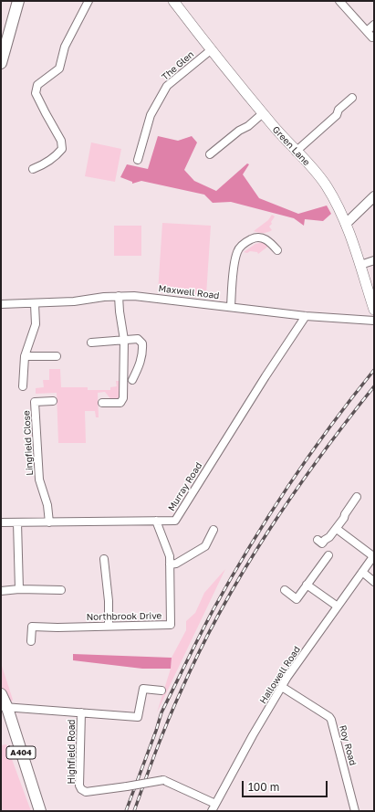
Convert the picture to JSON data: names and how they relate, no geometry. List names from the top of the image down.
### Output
{
  "streets": {
    "main road": ["Green Lane", "A404"],
    "street": [
      "The Glen",
      "Maxwell Road",
      "Lingfield Close",
      "Murray Road",
      "Northbrook Drive",
      "Hallowell Road",
      "Roy Road",
      "Highfield Road"
    ]
  },
  "crossings": [
    ["The Glen", "Green Lane"],
    ["Maxwell Road", "Murray Road"],
    ["Lingfield Close", "Murray Road"],
    ["Hallowell Road", "Roy Road"],
    ["Hallowell Road", "Highfield Road"],
    ["Highfield Road", "A404"]
  ],
  "scale_bar": "100 m"
}
